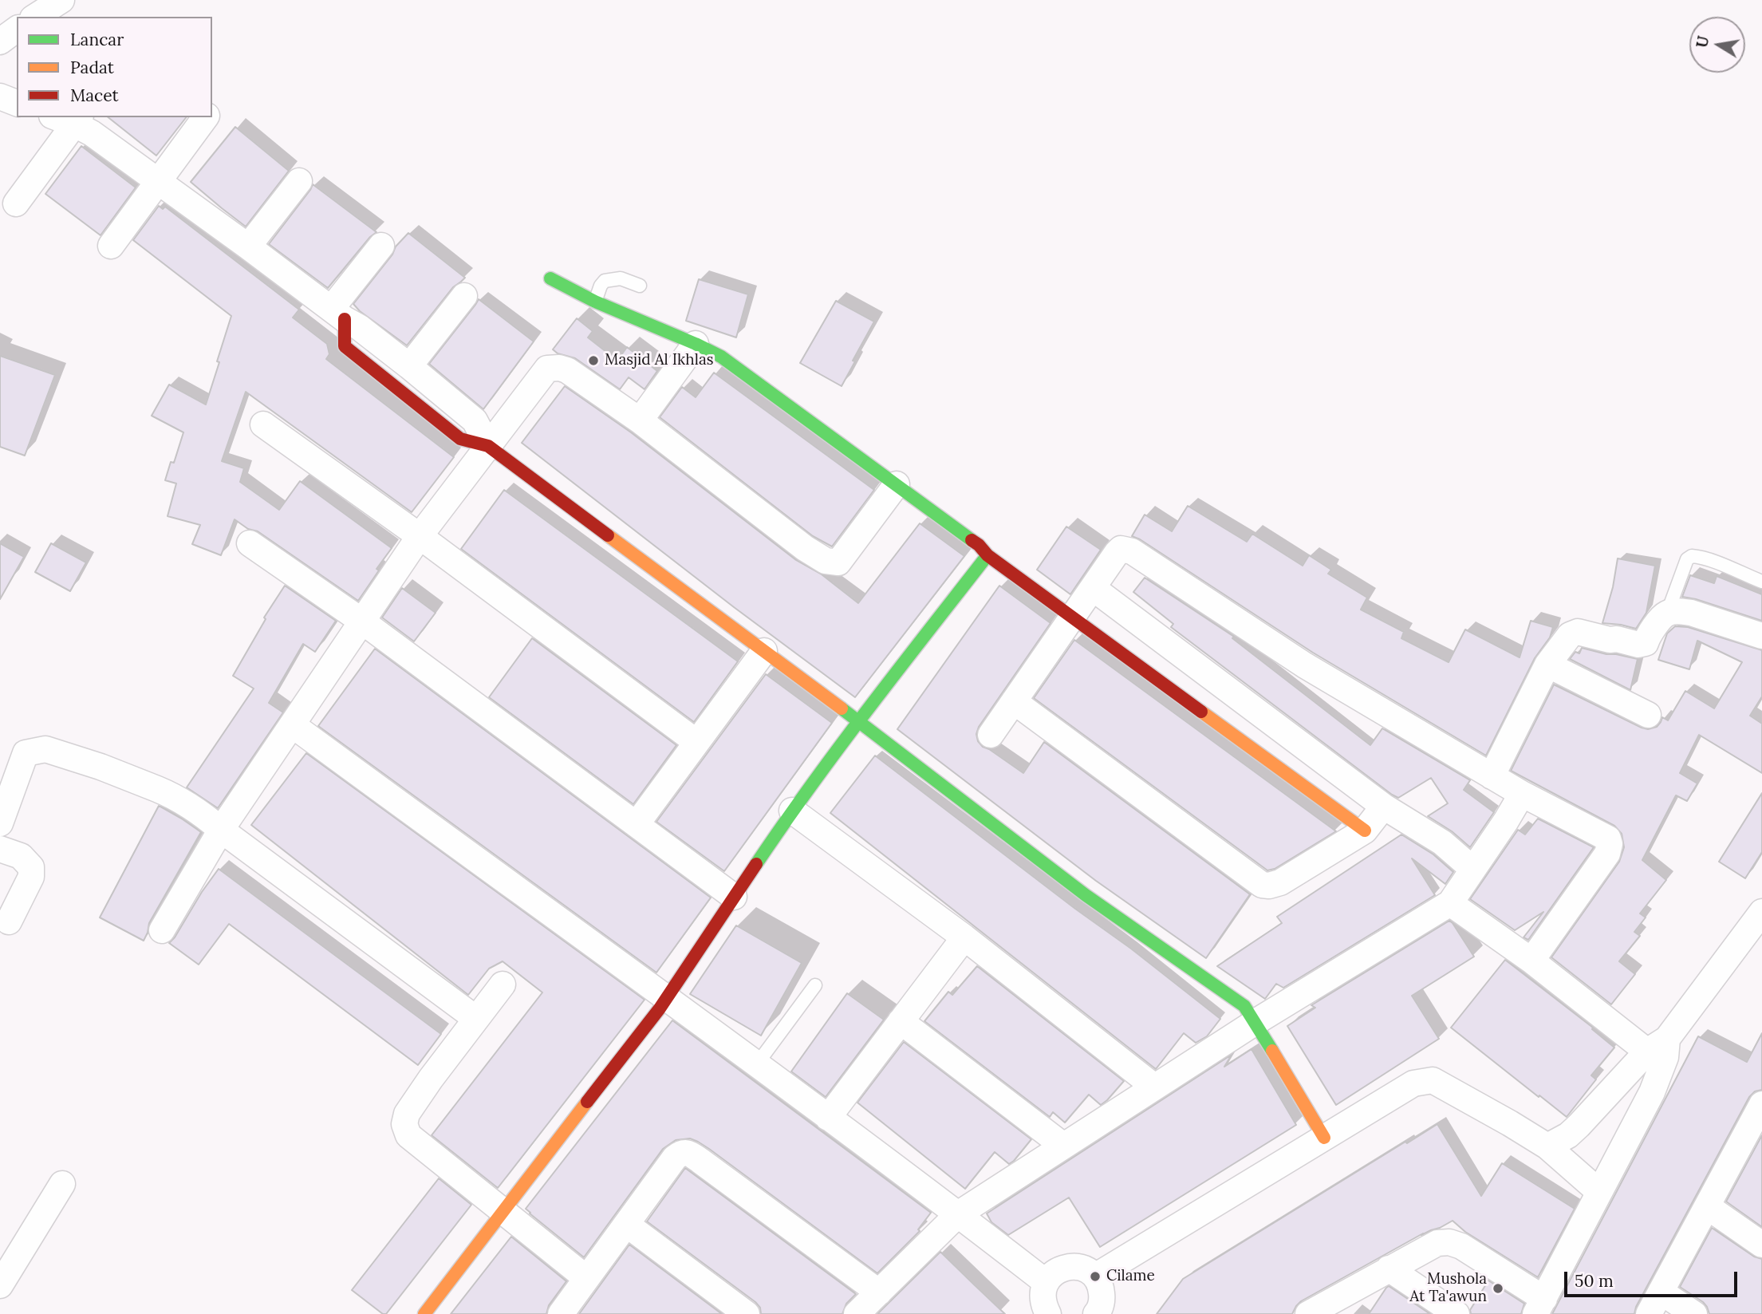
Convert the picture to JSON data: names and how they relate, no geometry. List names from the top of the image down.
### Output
{
  "places": ["Masjid Al Ikhlas", "Cilame", "Mushola At Ta'awun"],
  "legend": ["Lancar", "Padat", "Macet"],
  "scale_bar": "50 m",
  "north": "left"
}
